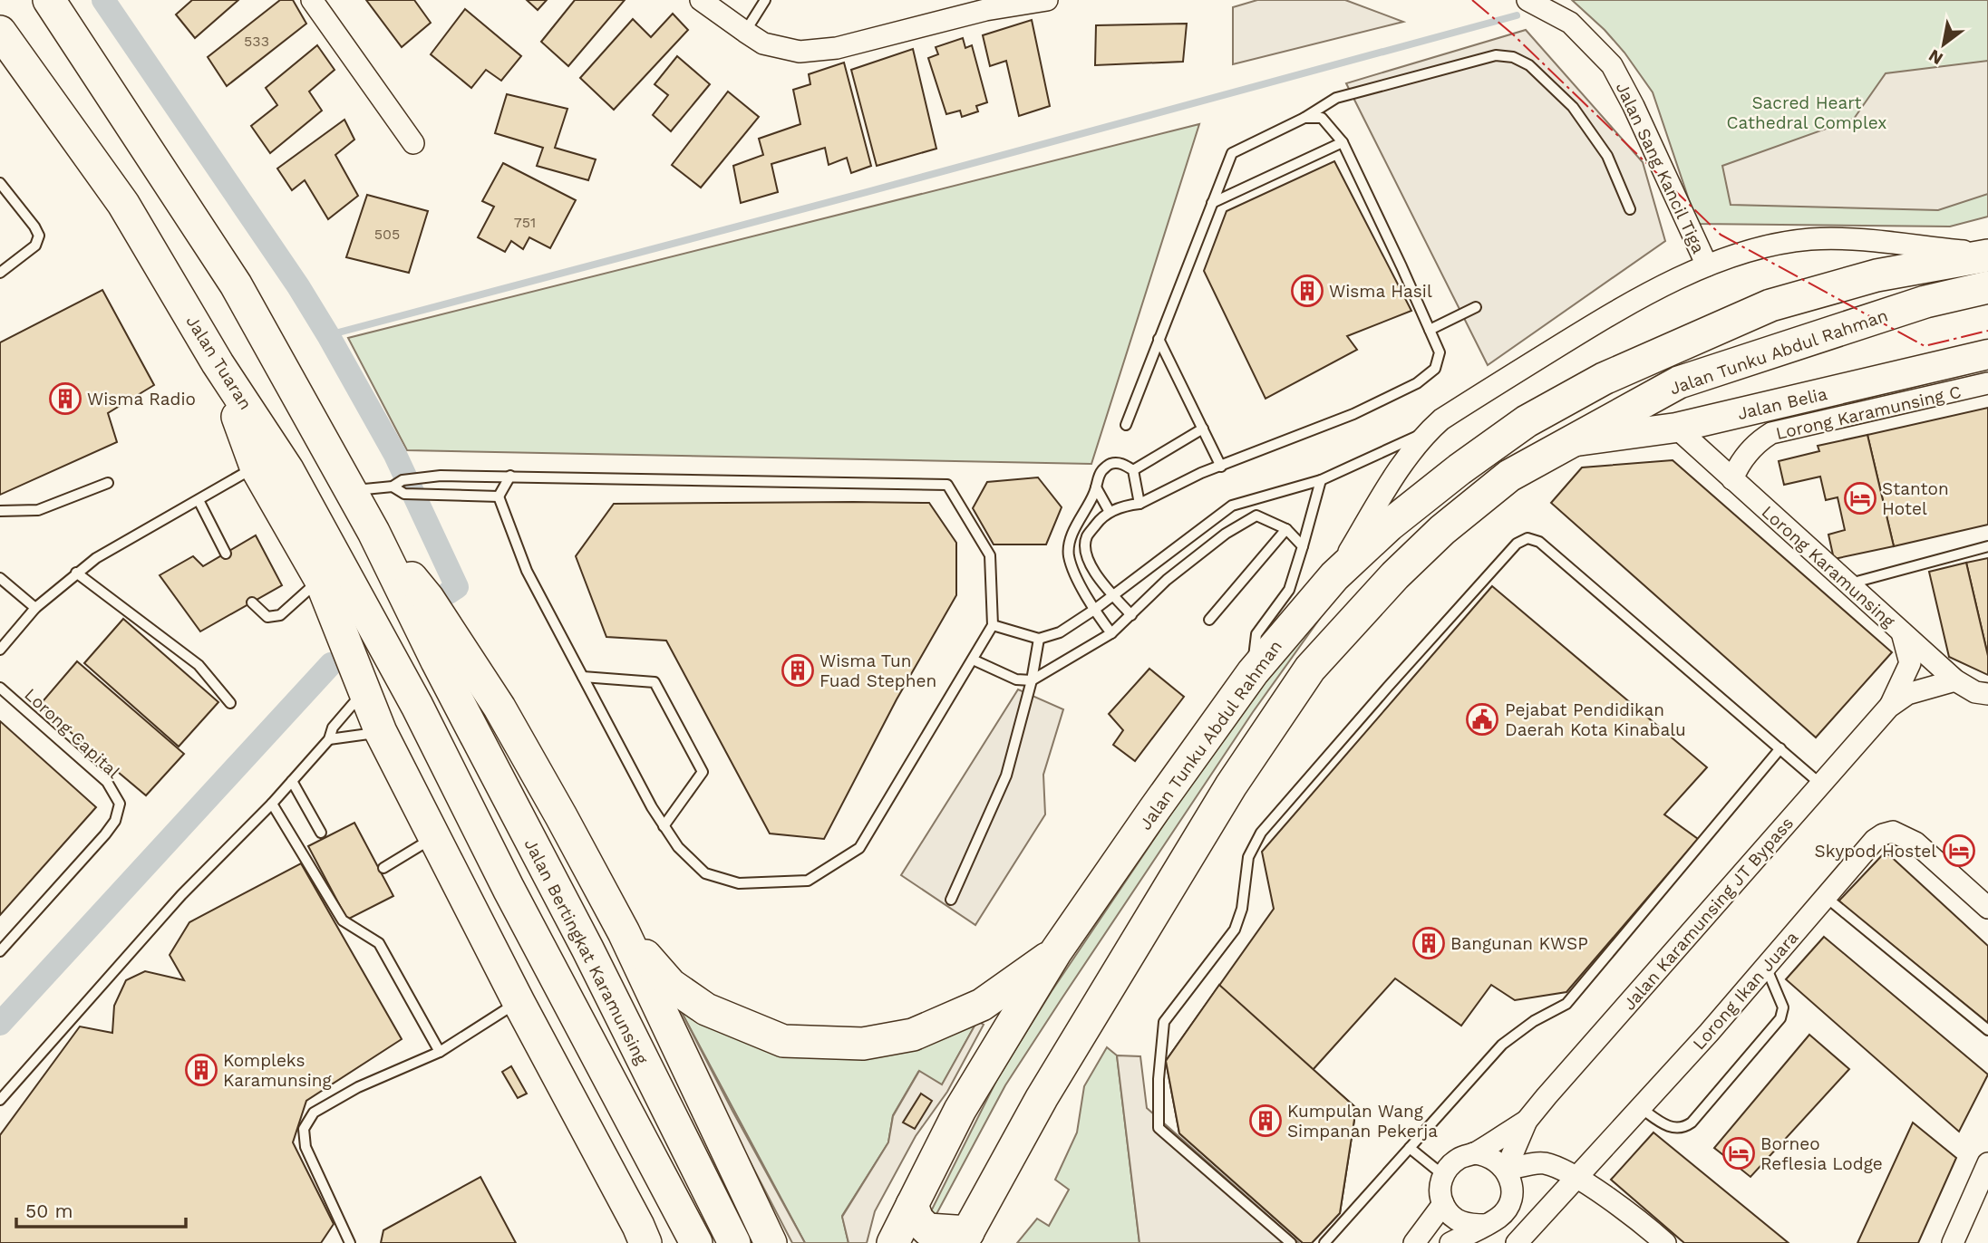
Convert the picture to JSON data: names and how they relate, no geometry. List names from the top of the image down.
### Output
{
  "streets": {
    "main road": ["Jalan Tunku Abdul Rahman", "Jalan Tuaran", "Jalan Bertingkat Karamunsing"],
    "street": [
      "Jalan Sang Kancil Tiga",
      "Jalan Belia",
      "Lorong Karamunsing C",
      "Lorong Karamunsing",
      "Jalan Karamunsing JT Bypass",
      "Lorong Ikan Juara"
    ],
    "lane": ["Lorong Capital"]
  },
  "crossings": [
    ["Jalan Tunku Abdul Rahman", "Jalan Belia"],
    ["Jalan Belia", "Lorong Karamunsing"],
    ["Lorong Karamunsing C", "Lorong Karamunsing"]
  ],
  "parks": ["Sacred Heart Cathedral Complex"],
  "places": {
    "building": [
      "Wisma Hasil",
      "Wisma Radio",
      "Wisma Tun Fuad Stephen",
      "Bangunan KWSP",
      "Kompleks Karamunsing",
      "Kumpulan Wang Simpanan Pekerja"
    ],
    "hotel": ["Stanton Hotel", "Skypod Hostel", "Borneo Reflesia Lodge"],
    "public building": ["Pejabat Pendidikan Daerah Kota Kinabalu"]
  },
  "house_numbers": ["533", "751", "505"],
  "scale_bar": "50 m",
  "north": "bottom left"
}
